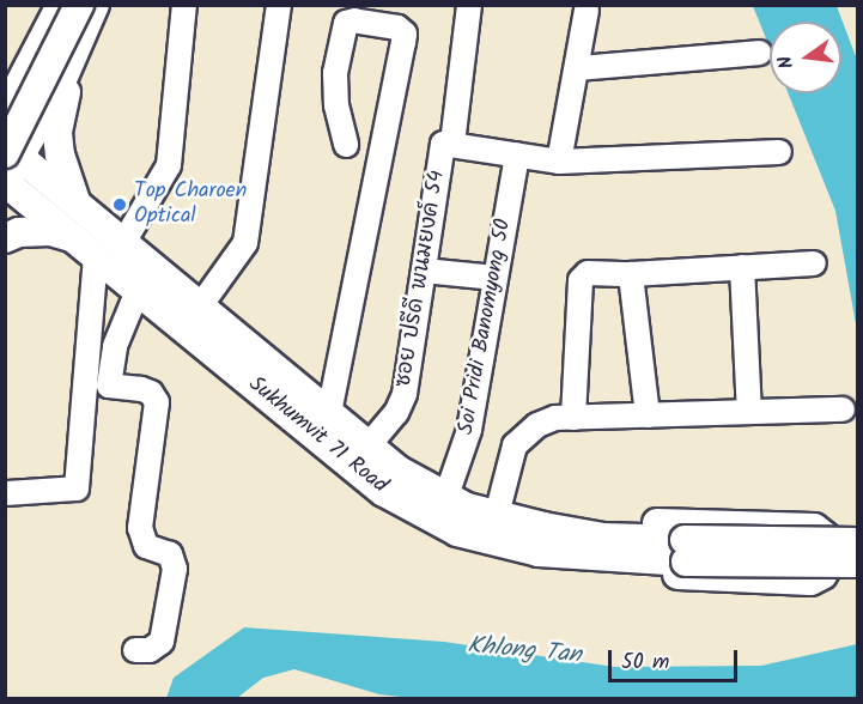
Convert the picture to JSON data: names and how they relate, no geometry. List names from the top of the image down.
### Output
{
  "streets": {
    "main road": ["Sukhumvit 71 Road"],
    "street": ["ซอย ปรีดี พนมยงค์ 54", "Soi Pridi Banomyong 50"]
  },
  "crossings": [
    ["ซอย ปรีดี พนมยงค์ 54", "Sukhumvit 71 Road"],
    ["Soi Pridi Banomyong 50", "Sukhumvit 71 Road"]
  ],
  "water": ["Khlong Tan"],
  "places": ["Top Charoen Optical"],
  "scale_bar": "50 m",
  "north": "left"
}
